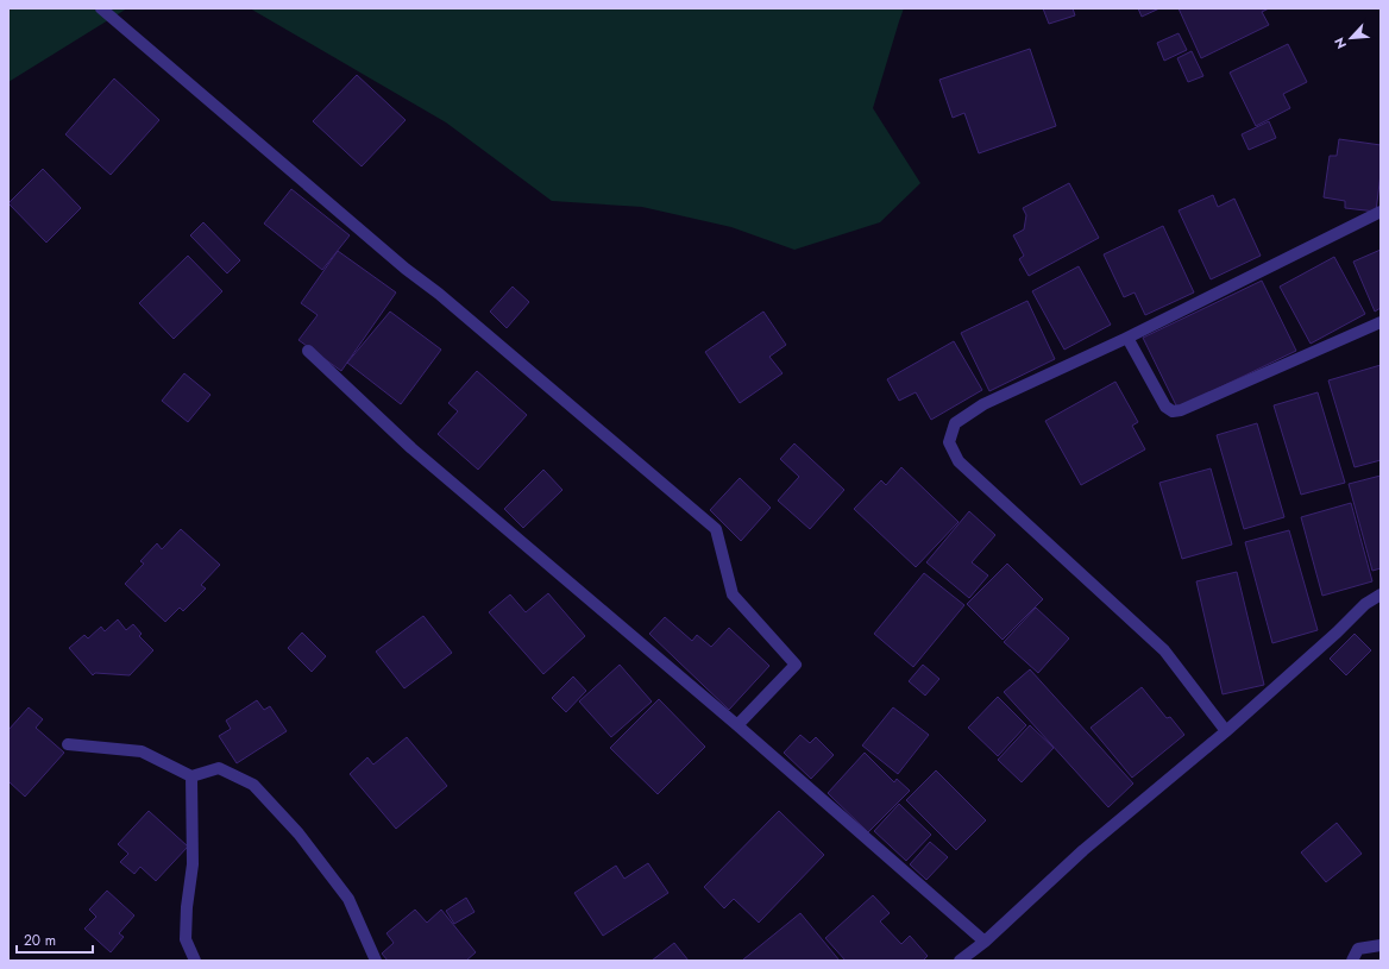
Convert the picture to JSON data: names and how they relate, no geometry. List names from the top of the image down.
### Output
{
  "scale_bar": "20 m",
  "north": "bottom left"
}
